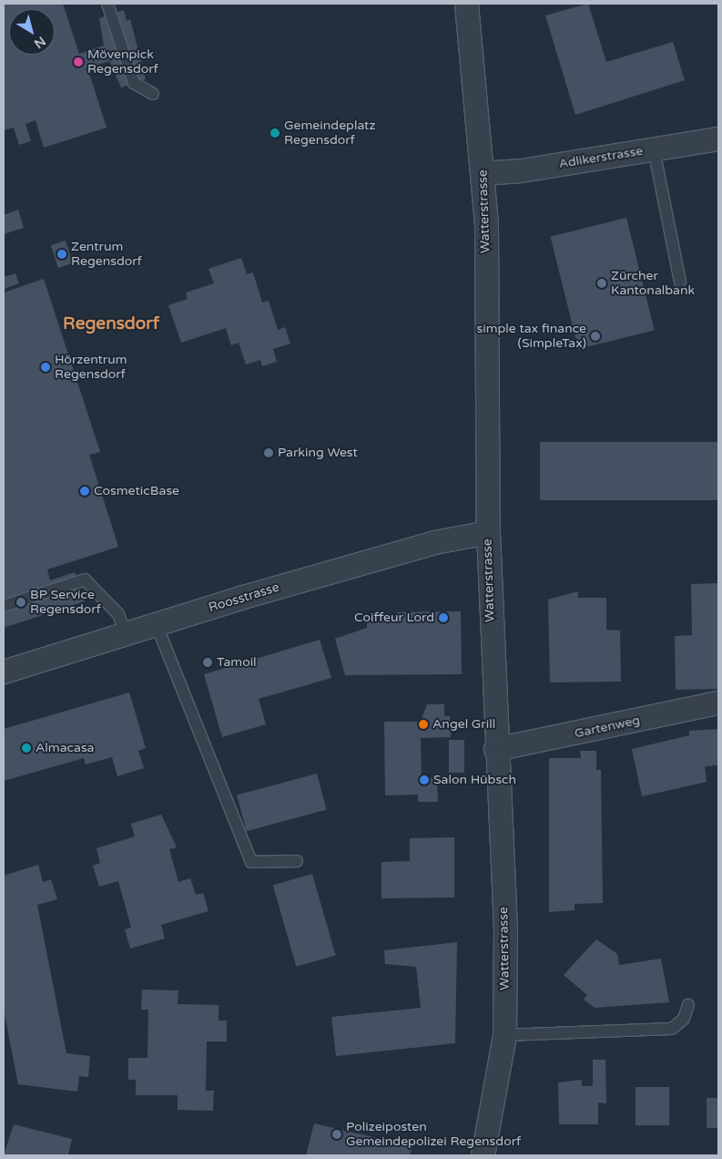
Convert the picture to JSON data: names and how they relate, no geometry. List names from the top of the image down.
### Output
{
  "streets": {
    "street": [
      "Adlikerstrasse",
      "Watterstrasse",
      "Roosstrasse",
      "Gartenweg"
    ]
  },
  "crossings": [
    ["Adlikerstrasse", "Watterstrasse"],
    ["Watterstrasse", "Roosstrasse"],
    ["Watterstrasse", "Gartenweg"]
  ],
  "districts": ["Regensdorf"],
  "places": [
    "Mövenpick Regensdorf",
    "Gemeindeplatz Regensdorf",
    "Zentrum Regensdorf",
    "Zürcher Kantonalbank",
    "simple tax finance (SimpleTax)",
    "Hörzentrum Regensdorf",
    "Parking West",
    "CosmeticBase",
    "BP Service Regensdorf",
    "Coiffeur Lord",
    "Tamoil",
    "Angel Grill",
    "Almacasa",
    "Salon Hübsch",
    "Polizeiposten Gemeindepolizei Regensdorf"
  ],
  "north": "bottom right"
}
